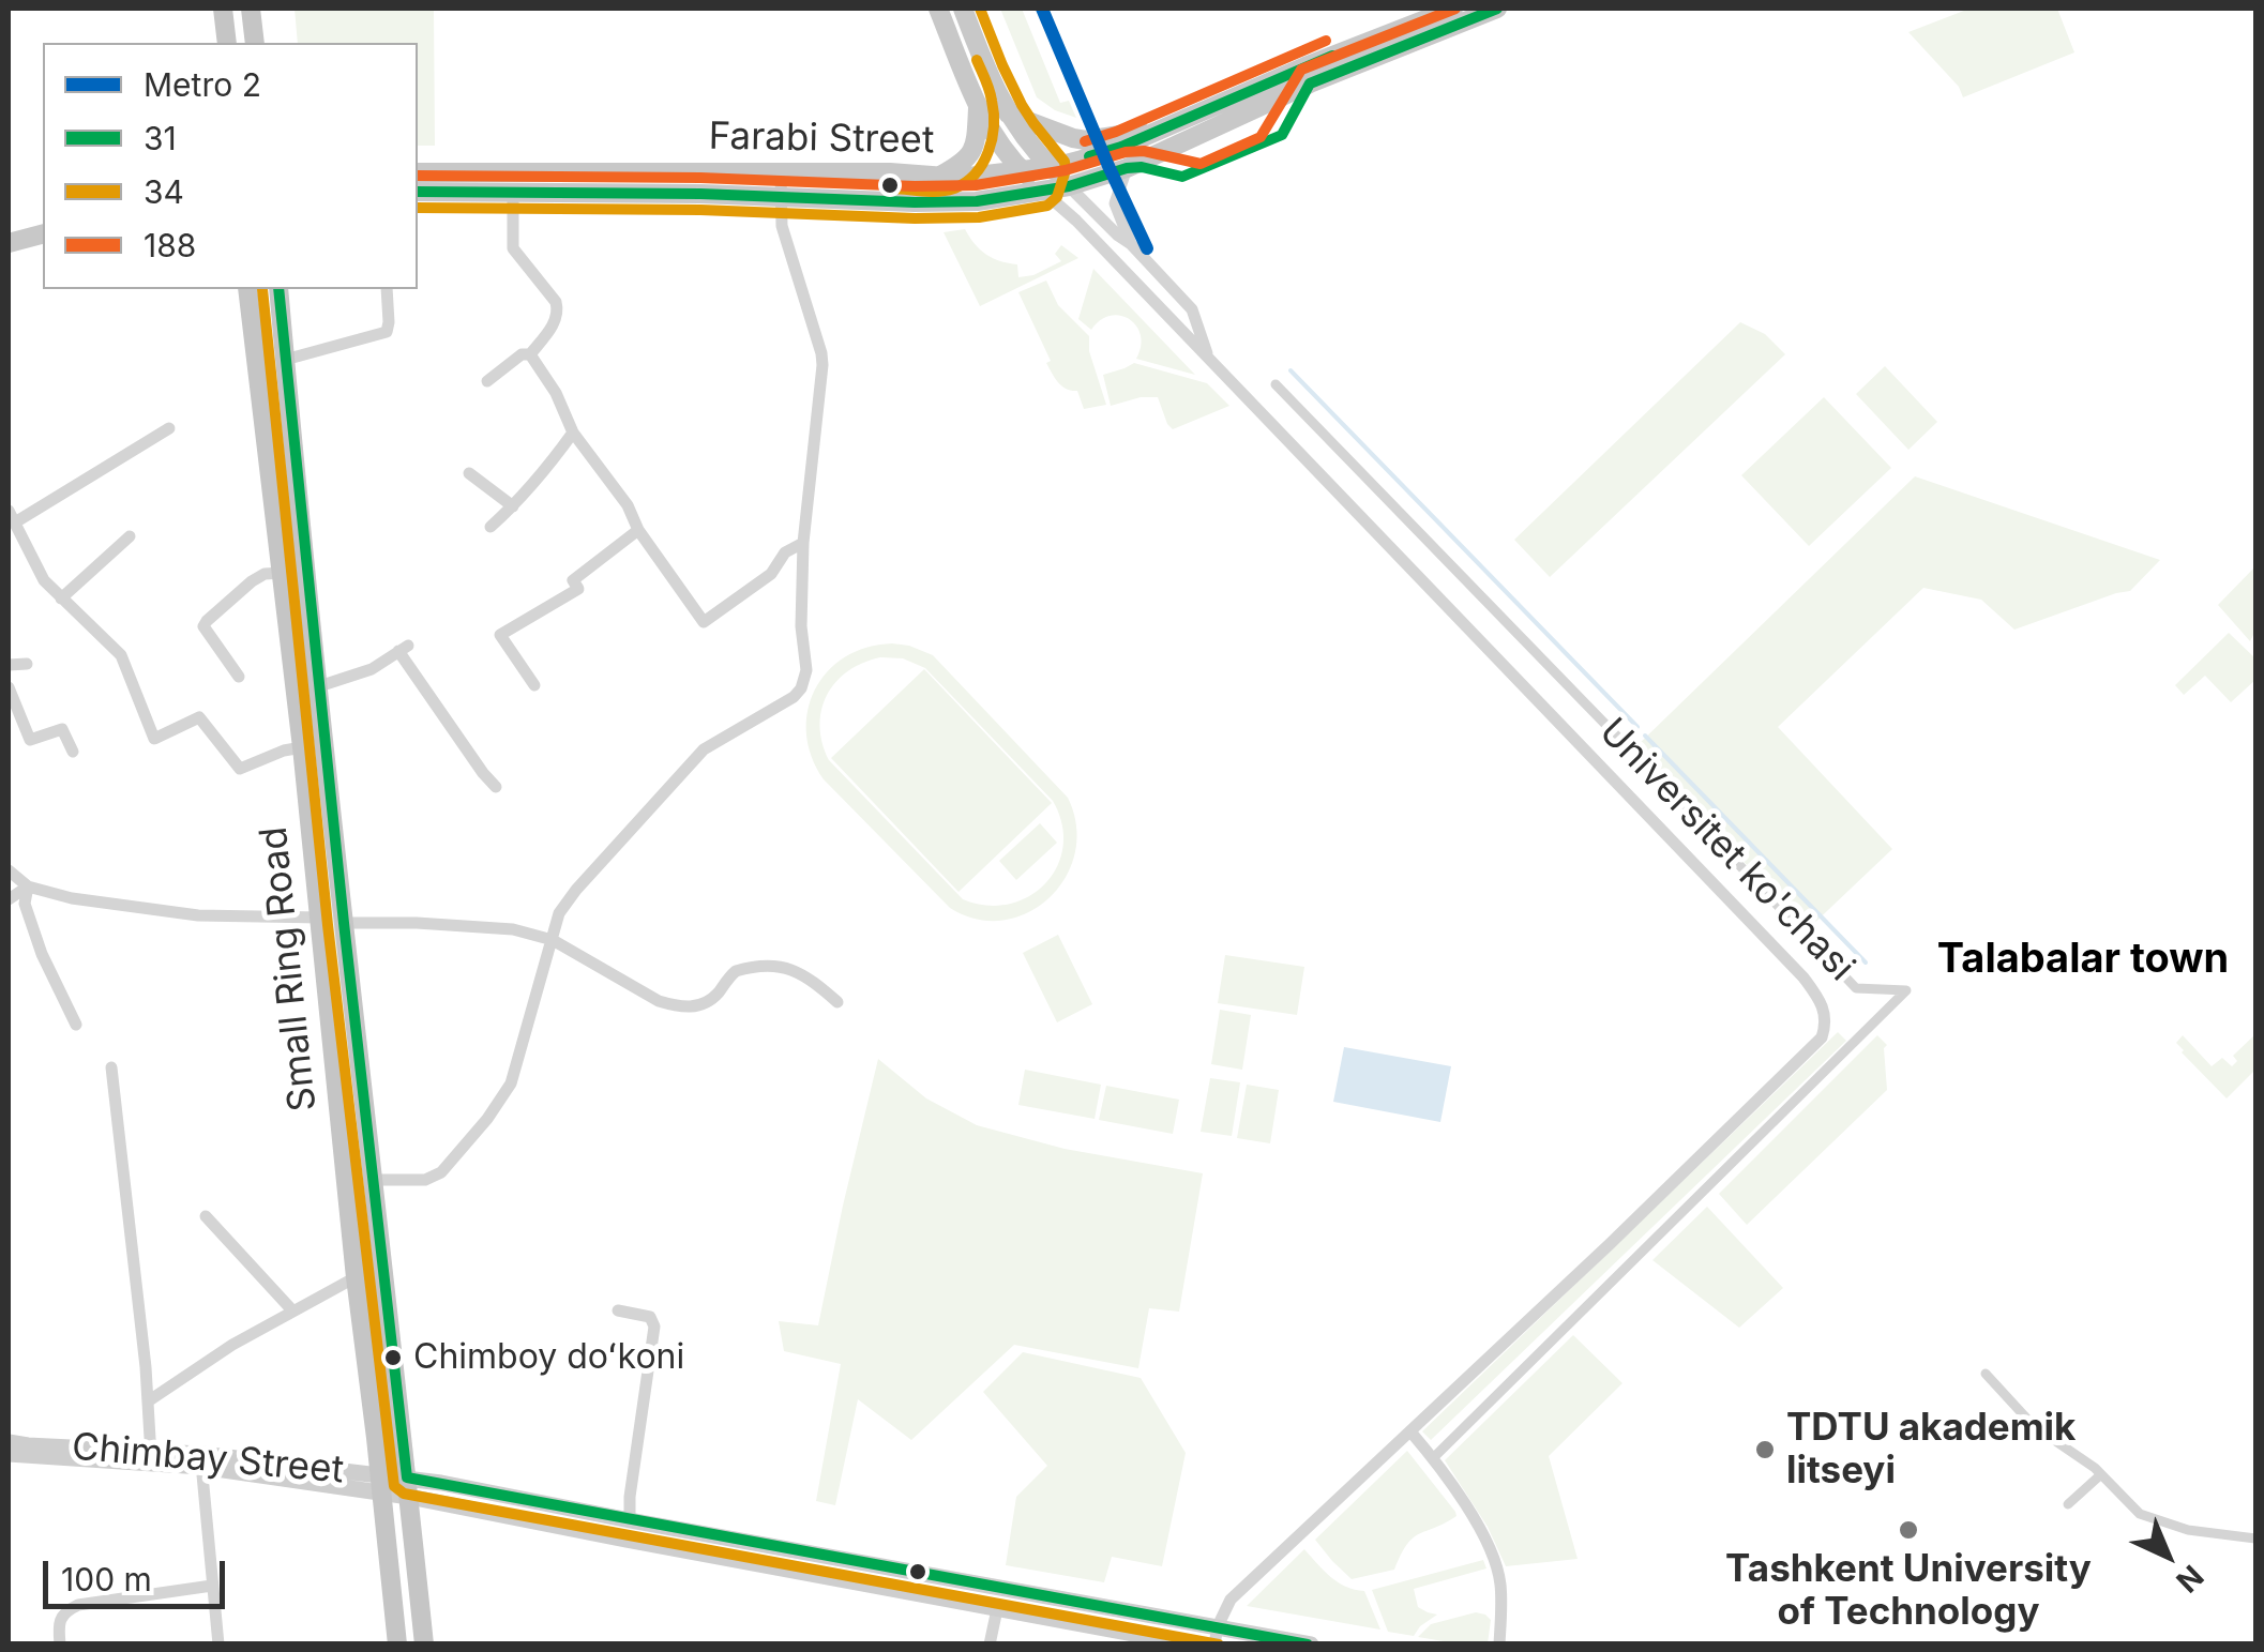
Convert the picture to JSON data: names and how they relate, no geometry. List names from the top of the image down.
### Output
{
  "streets": {
    "highway": ["Small Ring Road"],
    "main road": ["Farabi Street", "Chimbay Street"],
    "street": ["Universitet ko'chasi"]
  },
  "crossings": [
    ["Farabi Street", "Universitet ko'chasi"],
    ["Small Ring Road", "Chimbay Street"]
  ],
  "districts": ["Talabalar town"],
  "places": ["Chimboy doʻkoni", "TDTU akademik litseyi", "Tashkent University of Technology"],
  "lines": [
    "metro line 2",
    "transit line 31",
    "transit line 34",
    "transit line 188"
  ],
  "legend": [
    "Metro 2",
    "31",
    "34",
    "188"
  ],
  "scale_bar": "100 m",
  "north": "bottom right"
}
